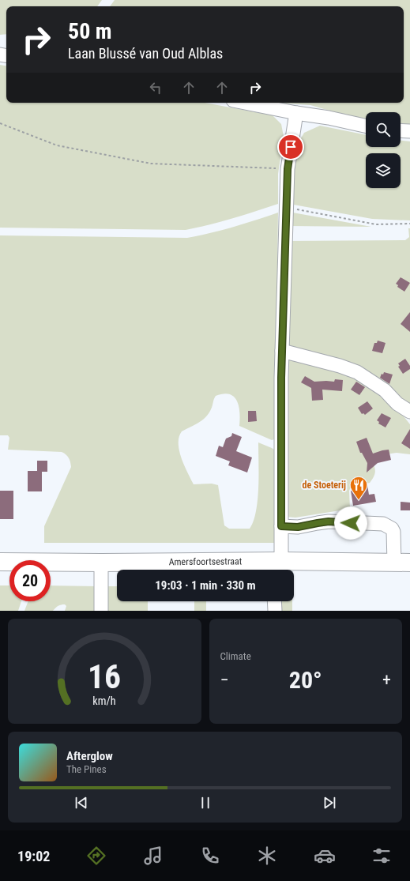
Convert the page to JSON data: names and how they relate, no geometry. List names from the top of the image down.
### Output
{
  "streets": {
    "main road": ["Amersfoortsestraat"]
  },
  "places": {
    "restaurant": ["de Stoeterij"]
  },
  "page": {
    "turn": ["50 m", "Laan Blussé van Oud Alblas"],
    "limit": "20",
    "trip": "19:03 · 1 min · 330 m",
    "tile": "Climate",
    "heat": ["−", "20°", "+"],
    "song": ["Afterglow", "The Pines"],
    "tabs": "19:02",
    "gauge": ["16", "km/h"]
  }
}
